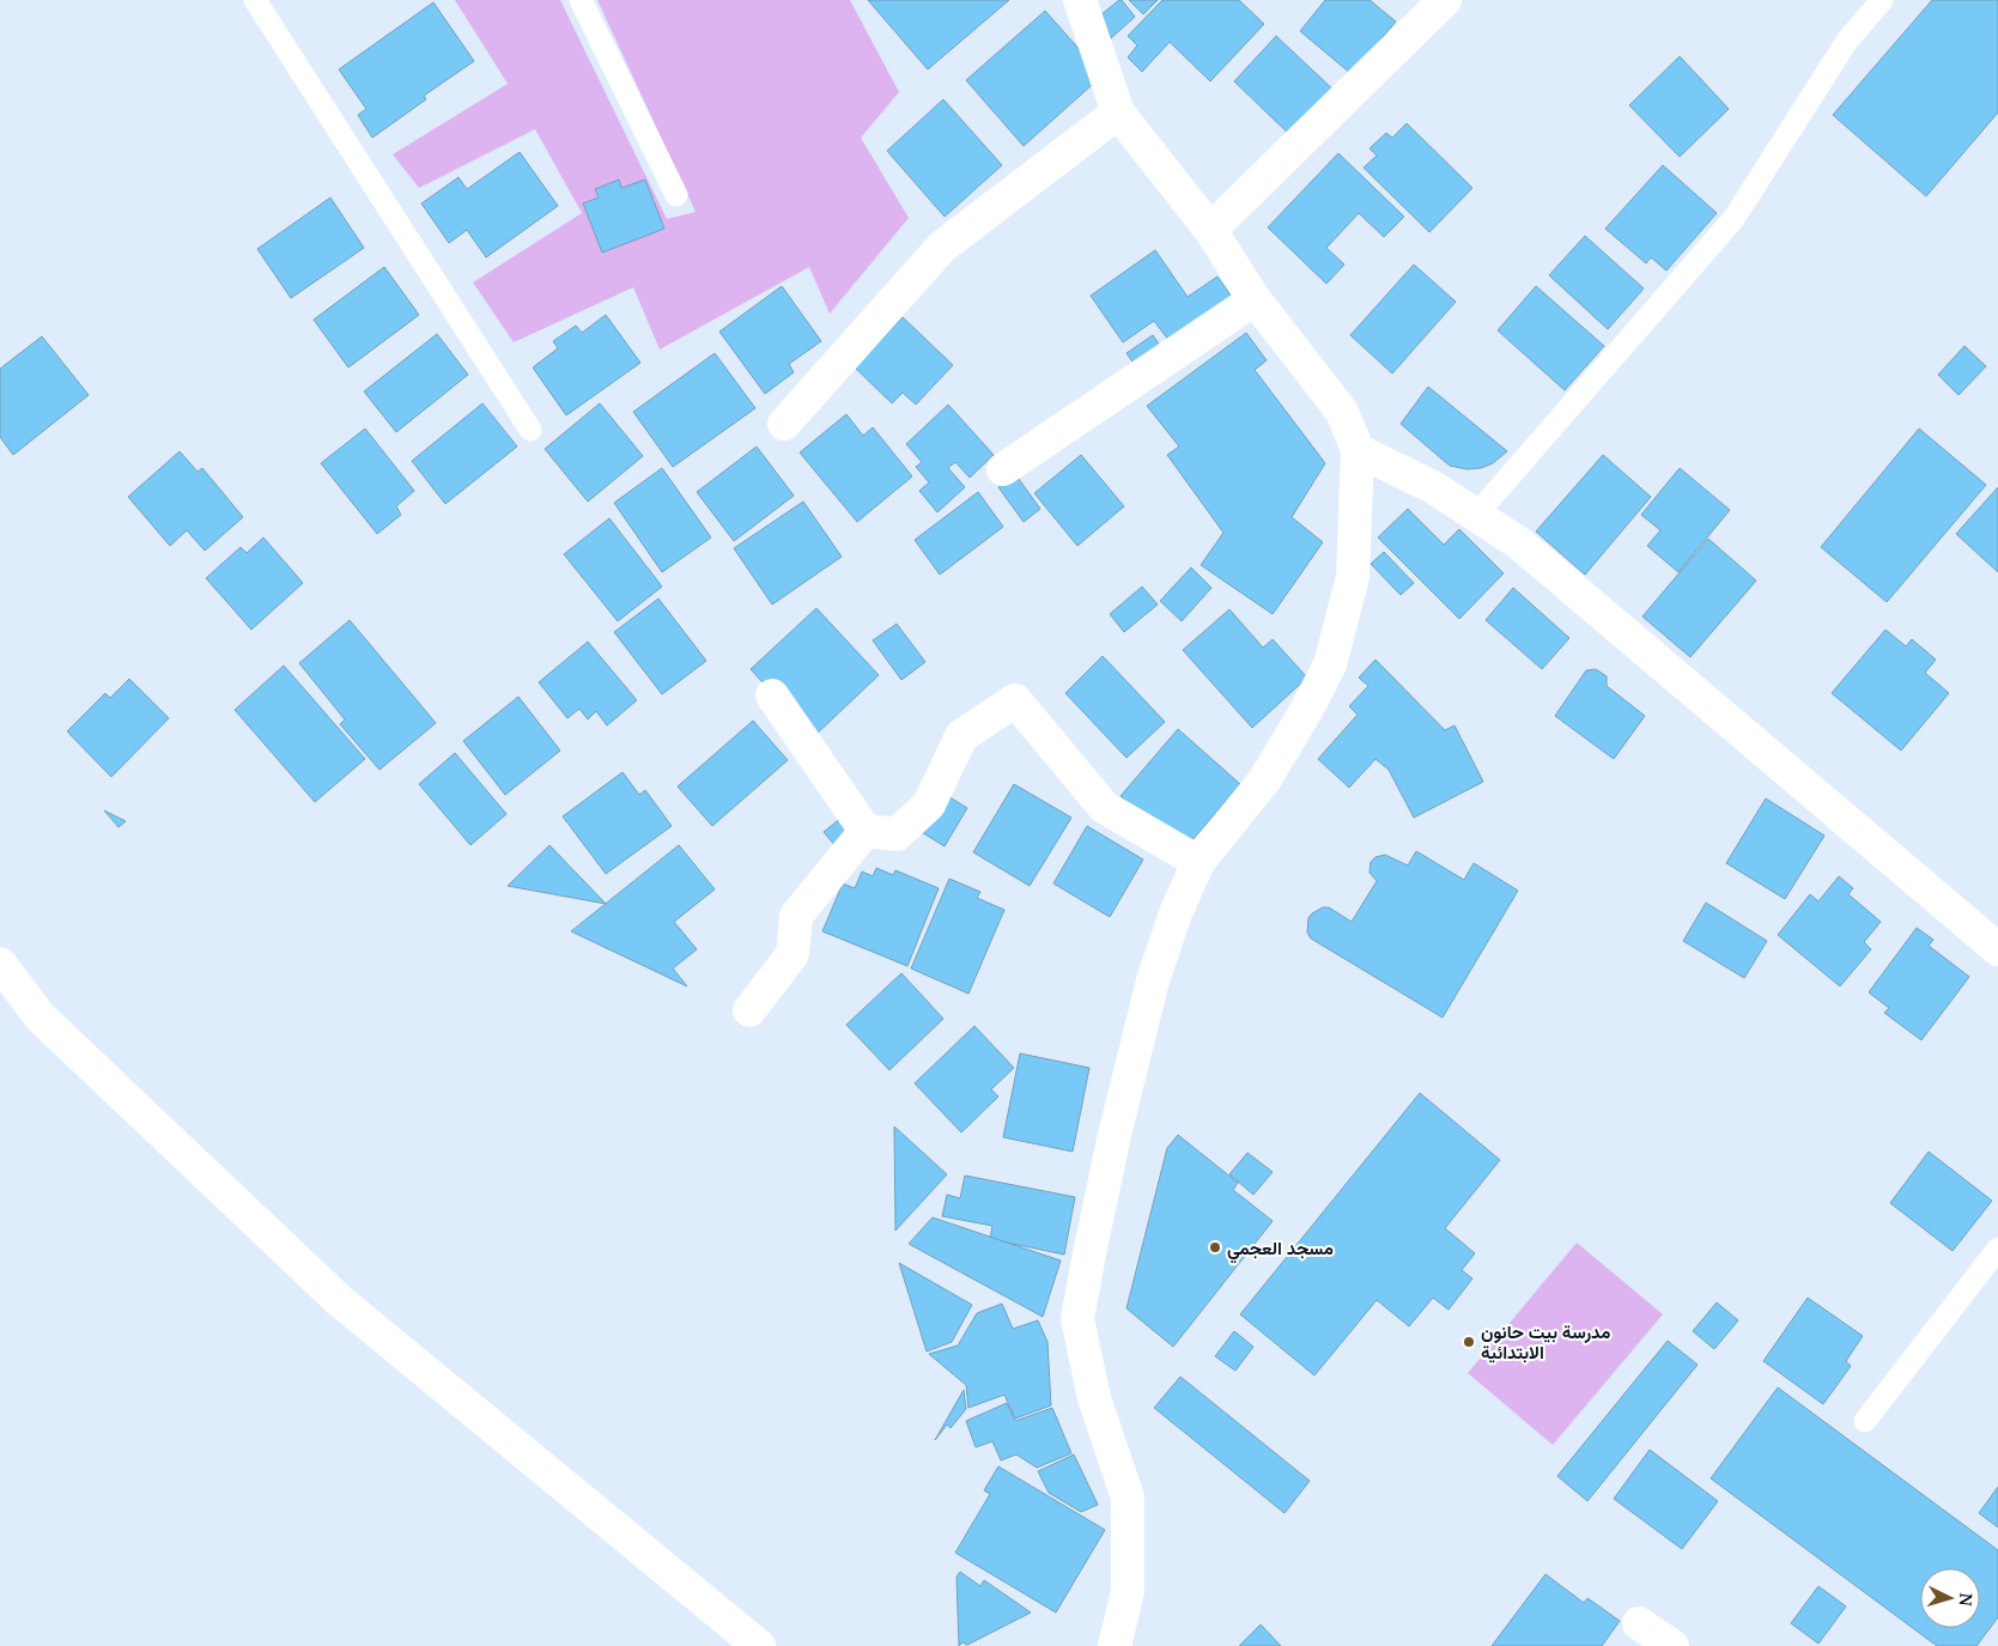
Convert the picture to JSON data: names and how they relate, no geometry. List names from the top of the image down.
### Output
{
  "places": ["مسجد العجمي", "مدرسة بيت حانون الابتدائية"],
  "north": "right"
}
